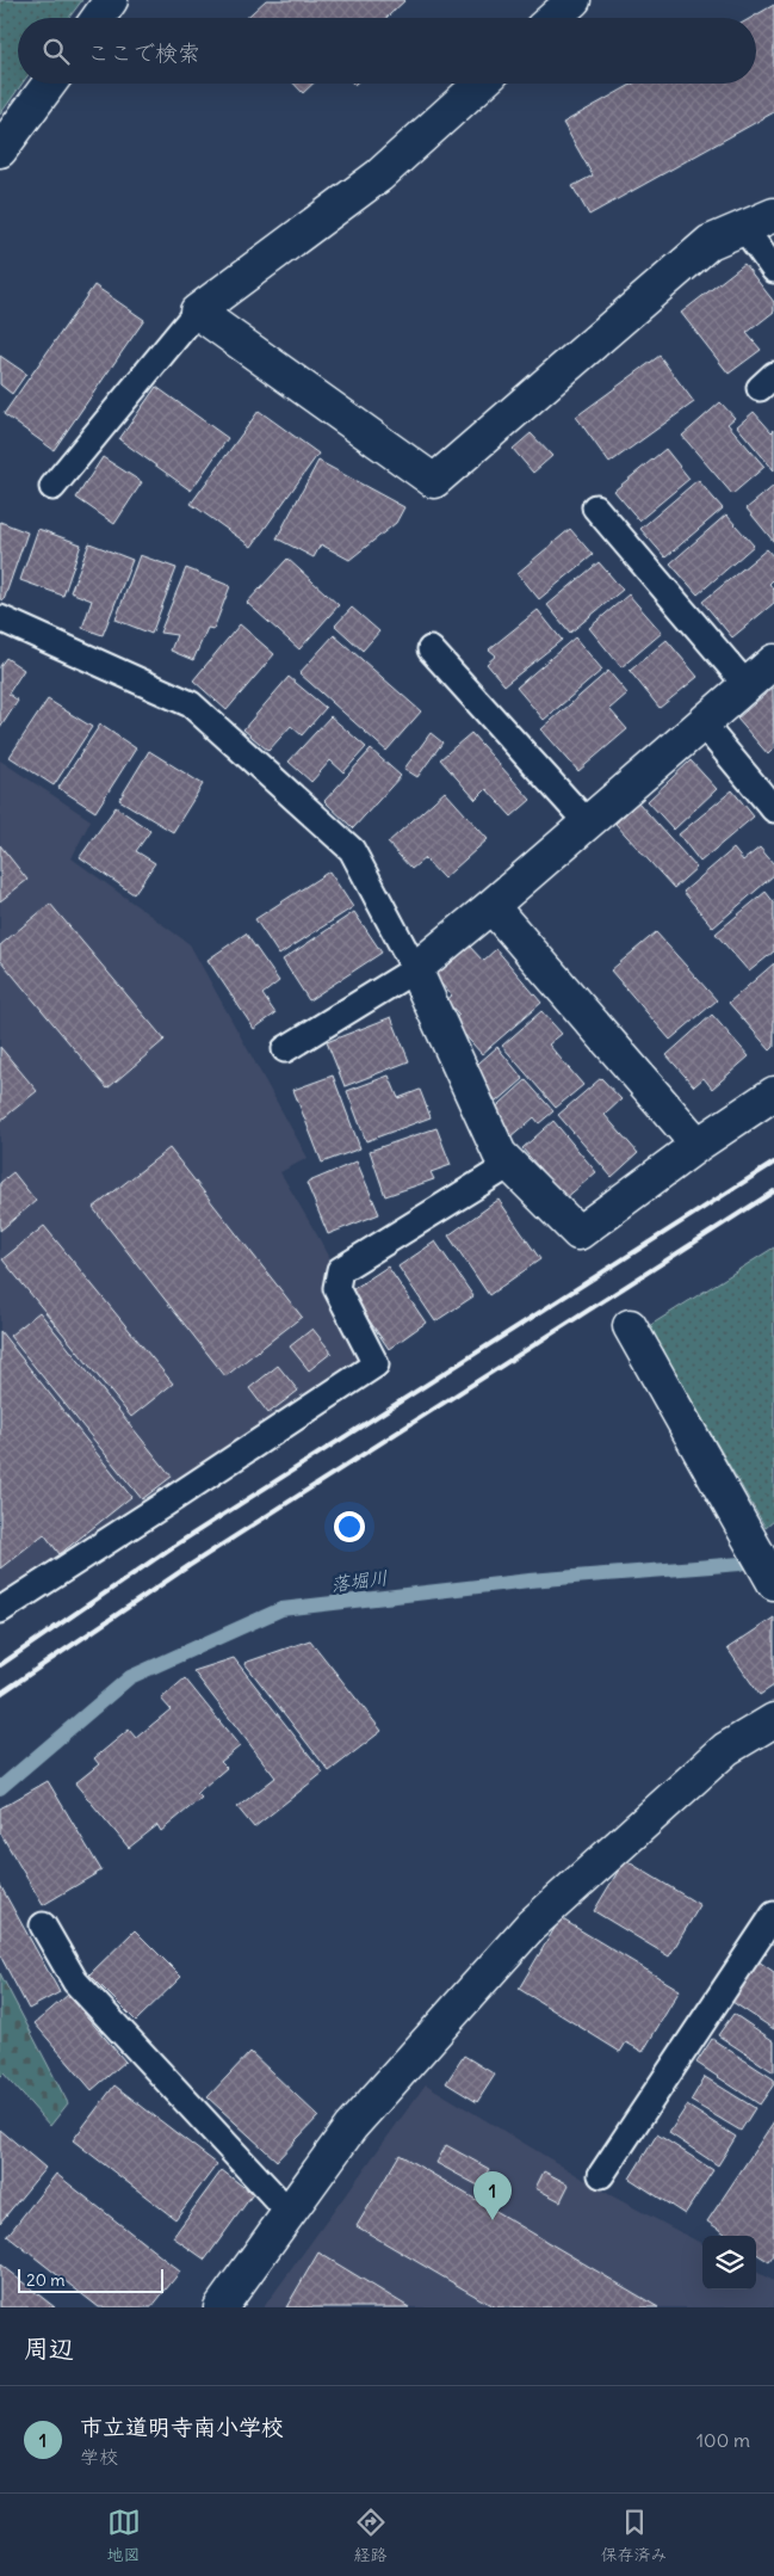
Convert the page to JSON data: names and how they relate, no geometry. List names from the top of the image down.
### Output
{
  "water": ["落堀川"],
  "scale_bar": "20 m",
  "page": {
    "search": "ここで検索",
    "pins": "1",
    "scale": "20 m",
    "heading": "周辺",
    "list": [
      {
        "mark": "1",
        "name": "市立道明寺南小学校",
        "note": "学校",
        "value": "100 m"
      }
    ],
    "nav": ["地図", "経路", "保存済み"]
  }
}
